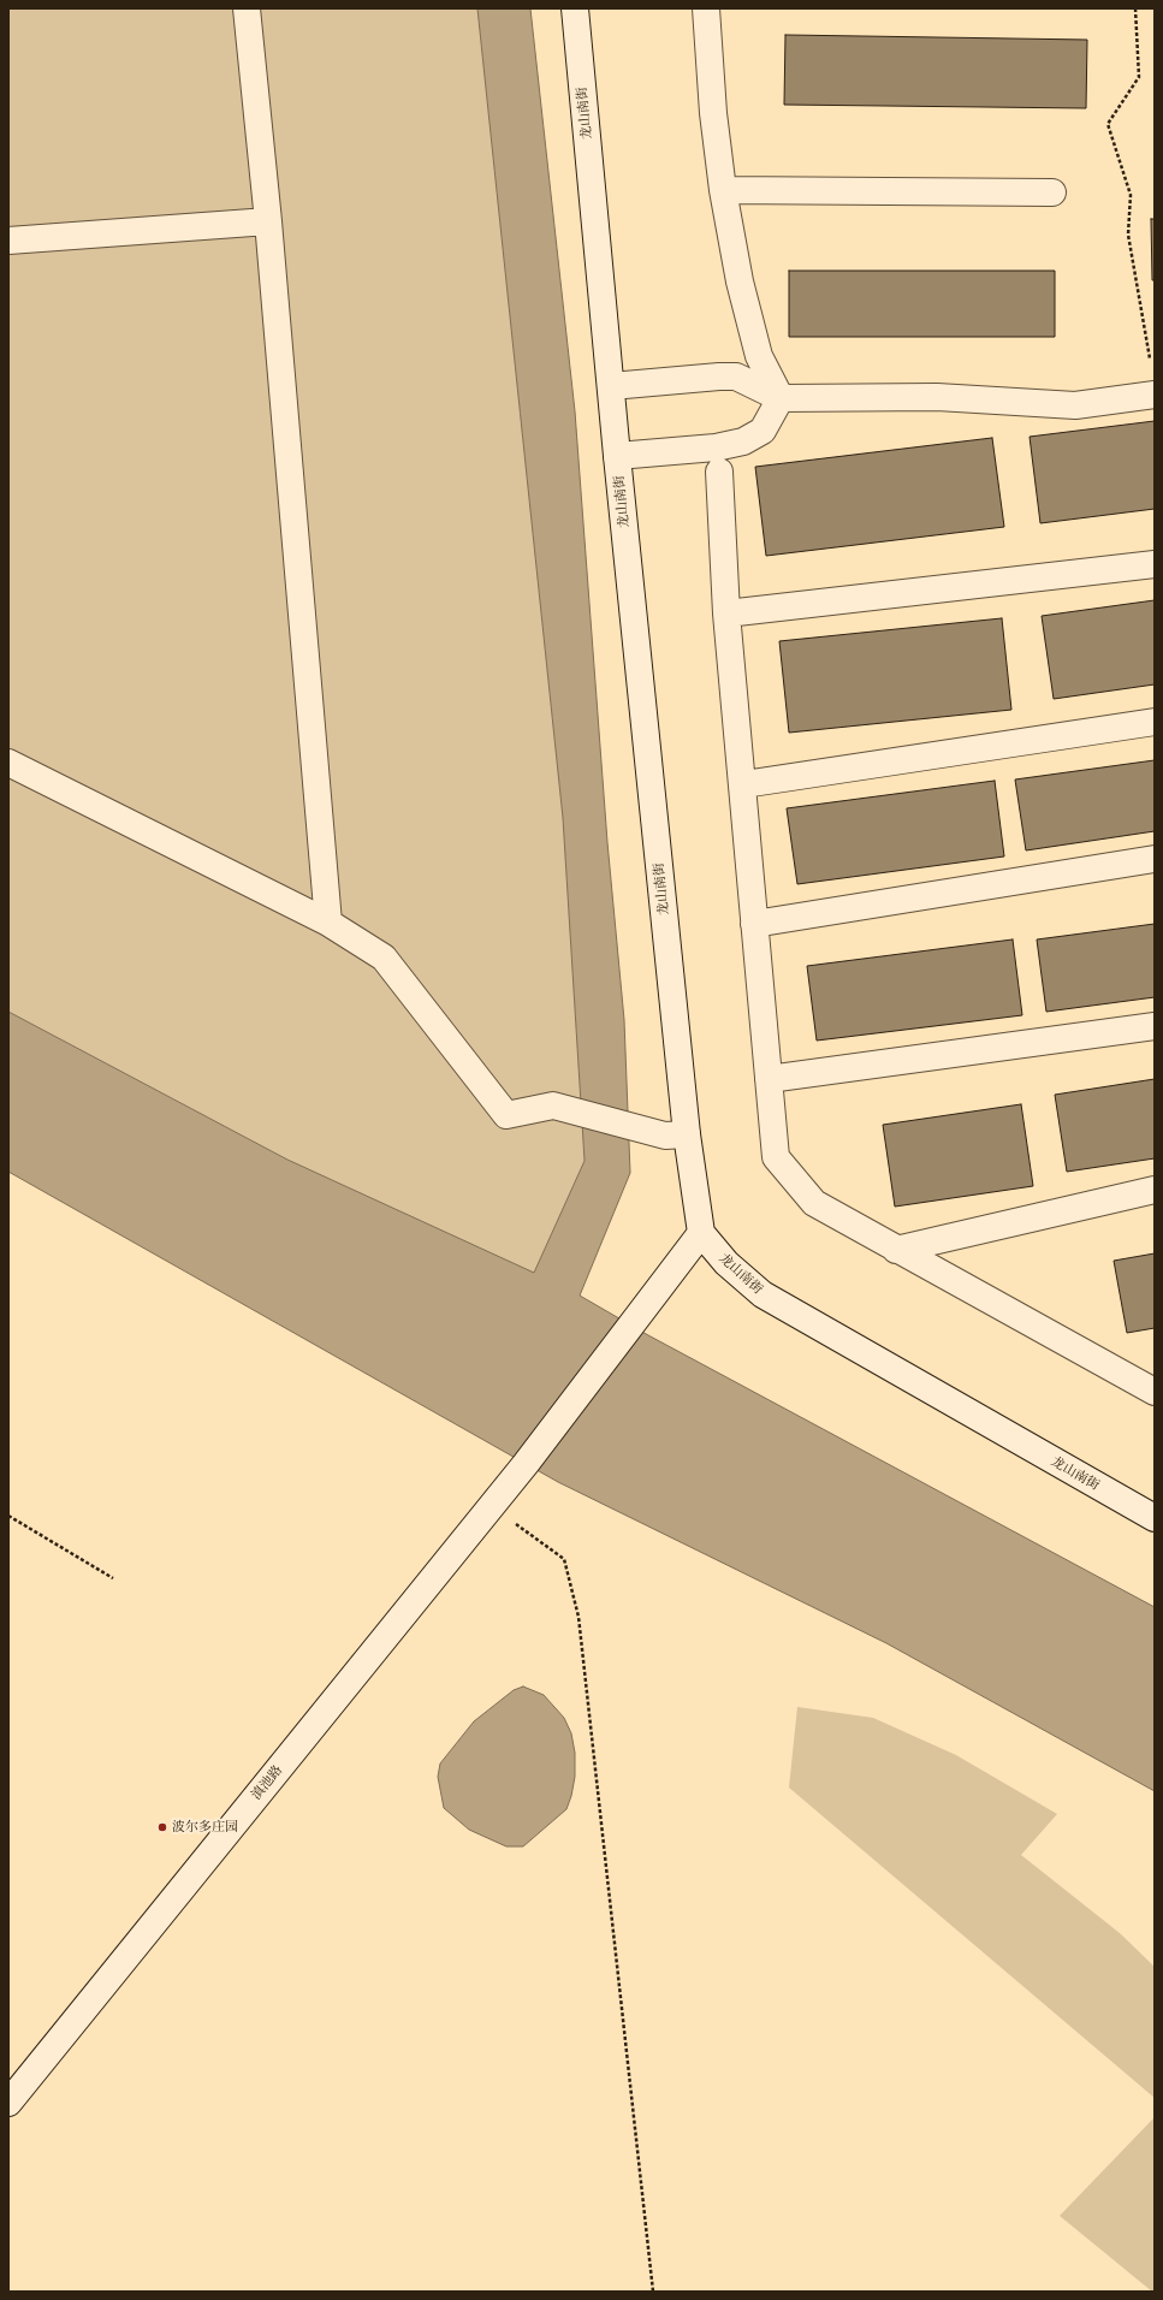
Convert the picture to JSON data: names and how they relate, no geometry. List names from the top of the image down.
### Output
{
  "streets": {
    "street": ["龙山南街", "滇池路"]
  },
  "crossings": [
    ["龙山南街", "滇池路"]
  ],
  "places": ["波尔多庄园"]
}
